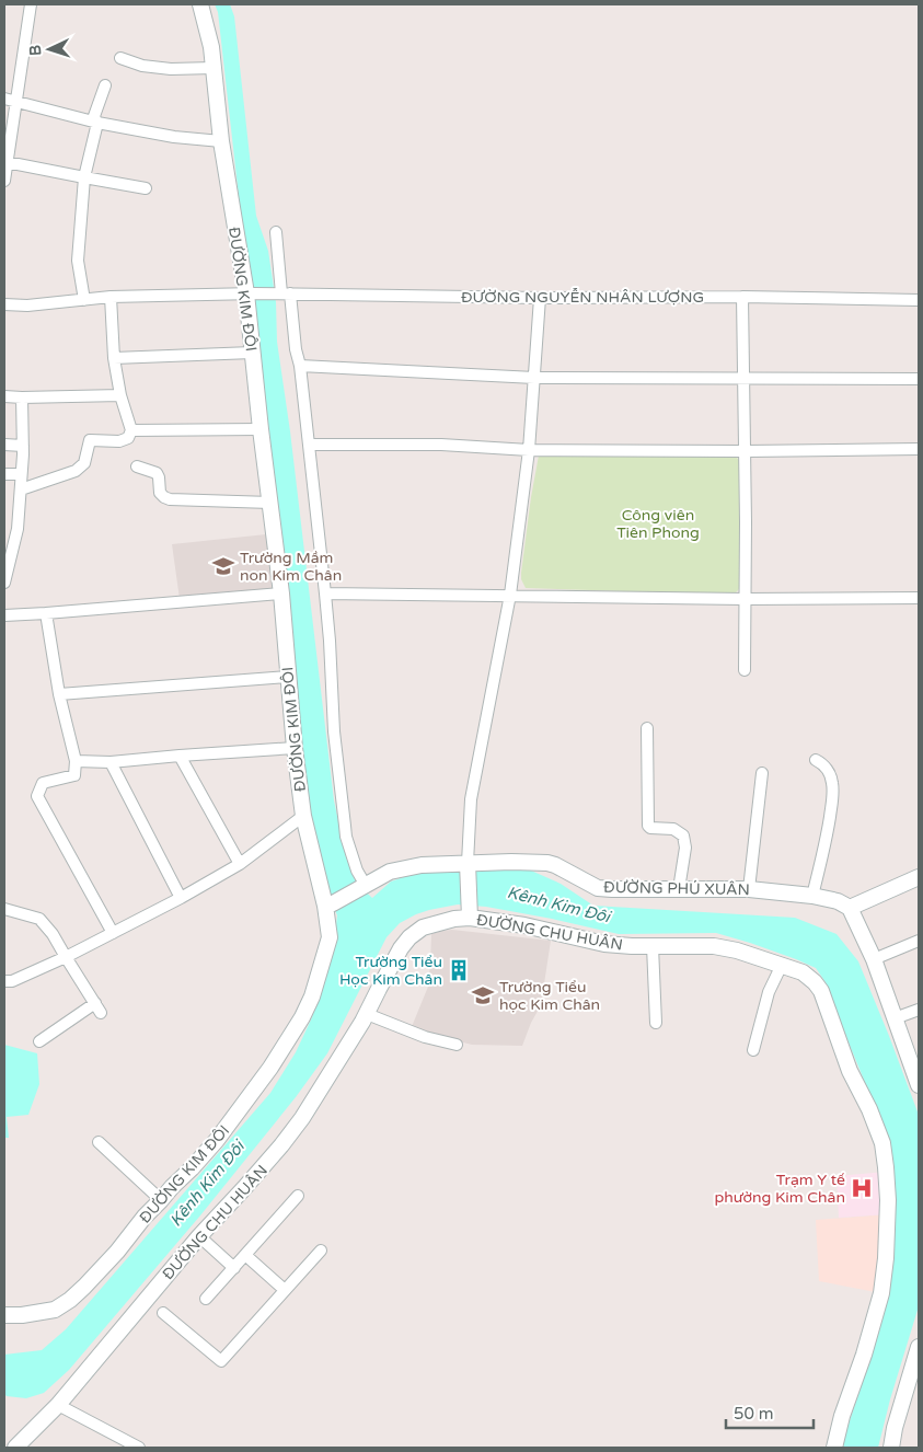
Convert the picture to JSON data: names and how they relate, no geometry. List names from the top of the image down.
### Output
{
  "streets": {
    "street": [
      "ĐƯỜNG KIM ĐÔI",
      "ĐƯỜNG NGUYỄN NHÂN LƯỢNG",
      "ĐƯỜNG PHÚ XUÂN",
      "ĐƯỜNG CHU HUÂN"
    ]
  },
  "crossings": [
    ["ĐƯỜNG KIM ĐÔI", "ĐƯỜNG NGUYỄN NHÂN LƯỢNG"],
    ["ĐƯỜNG KIM ĐÔI", "ĐƯỜNG PHÚ XUÂN"]
  ],
  "water": ["Kênh Kim Đôi"],
  "parks": ["Công viên Tiên Phong"],
  "places": {
    "school or university": ["Trường Mầm non Kim Chân", "Trường Tiểu học Kim Chân"],
    "building": ["Trường Tiểu Học Kim Chân"],
    "hospital": ["Trạm Y tế phường Kim Chân"]
  },
  "scale_bar": "50 m",
  "north": "left"
}
